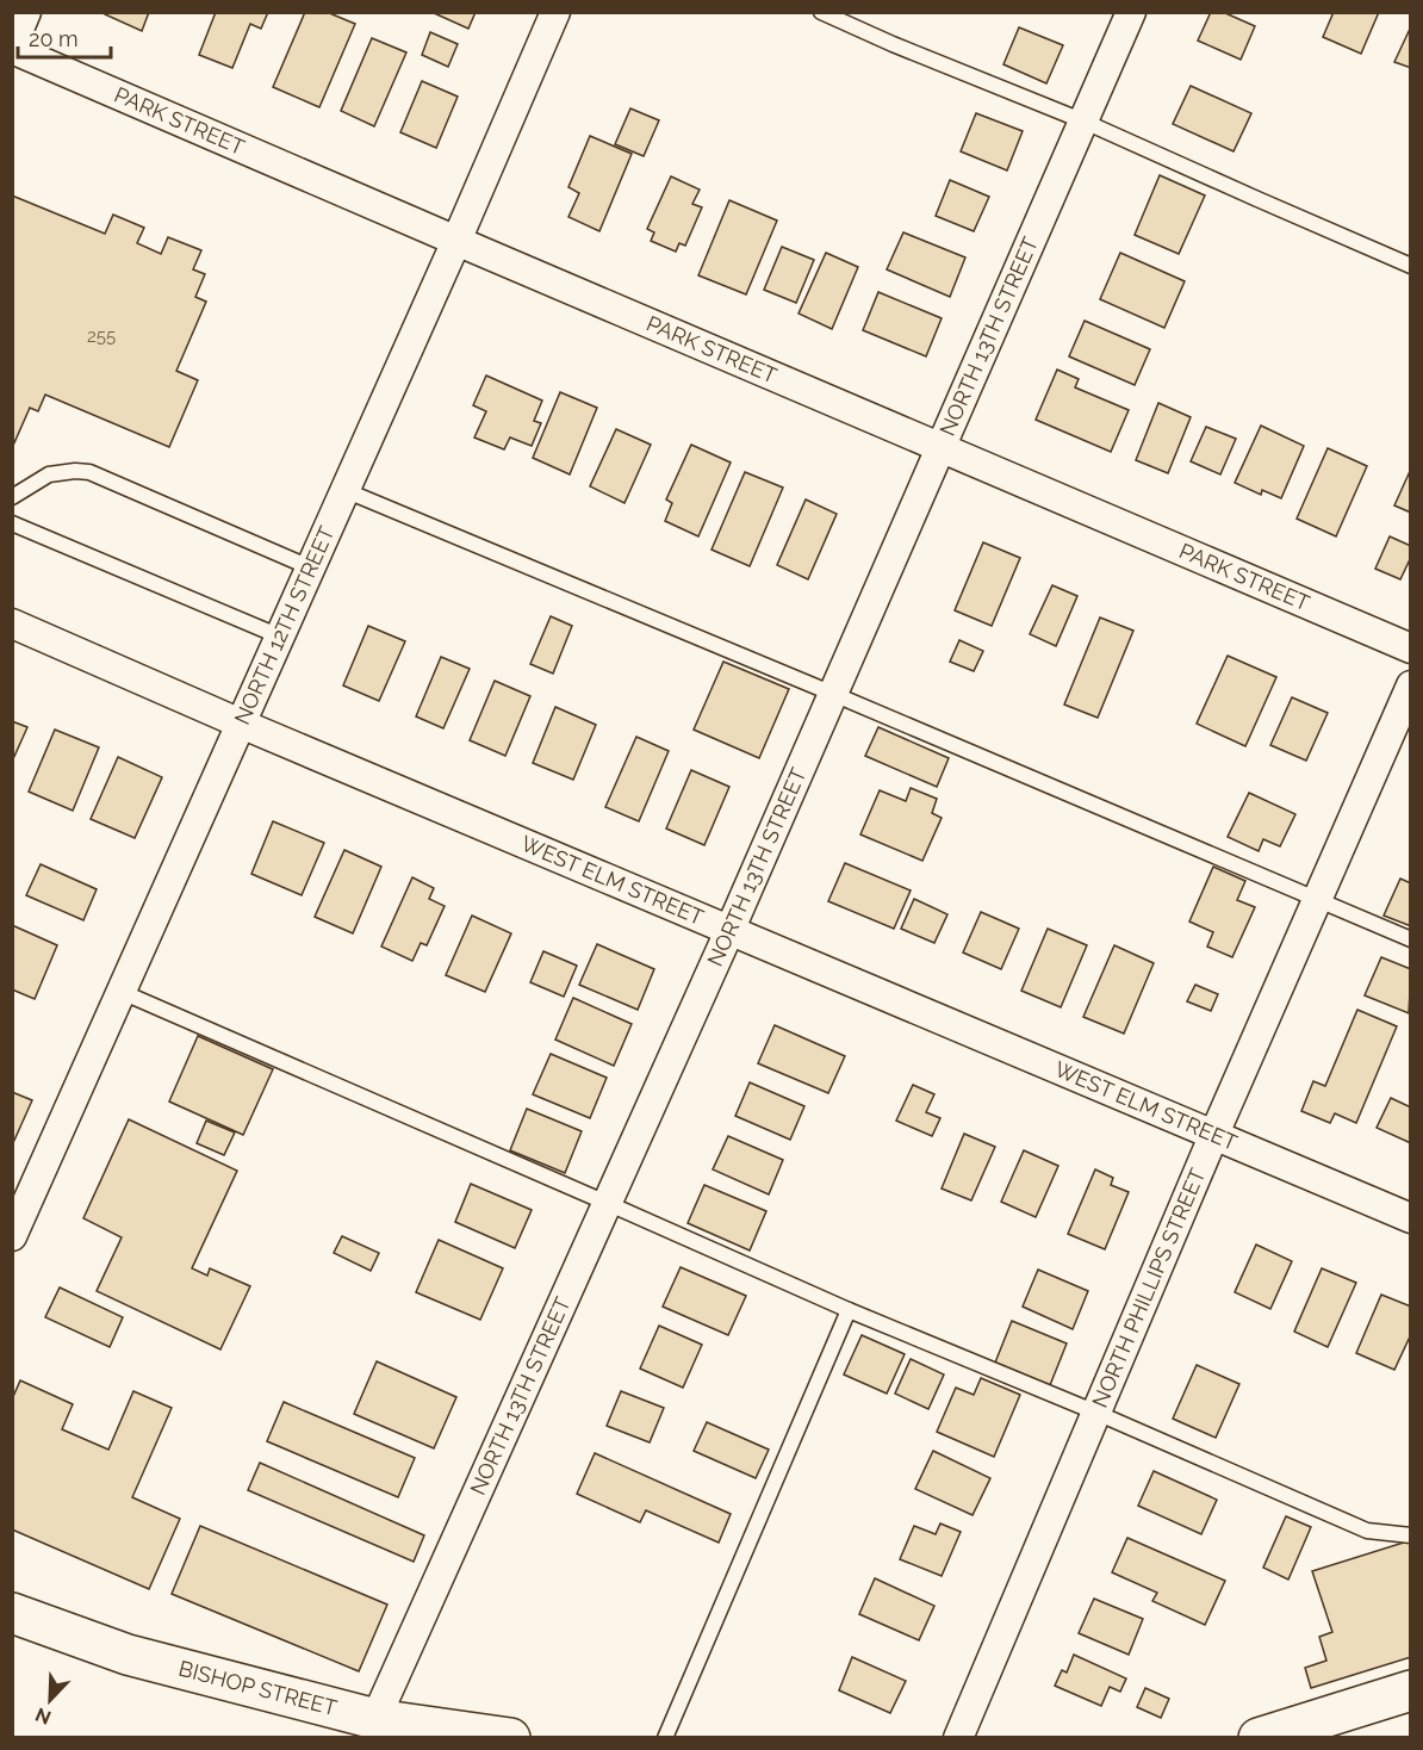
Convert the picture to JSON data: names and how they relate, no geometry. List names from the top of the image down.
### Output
{
  "streets": {
    "street": [
      "PARK STREET",
      "NORTH 13TH STREET",
      "NORTH 12TH STREET",
      "WEST ELM STREET",
      "NORTH PHILLIPS STREET",
      "BISHOP STREET"
    ]
  },
  "crossings": [
    ["PARK STREET", "NORTH 13TH STREET"],
    ["PARK STREET", "NORTH 12TH STREET"],
    ["NORTH 13TH STREET", "WEST ELM STREET"],
    ["NORTH 13TH STREET", "BISHOP STREET"],
    ["NORTH 12TH STREET", "WEST ELM STREET"],
    ["WEST ELM STREET", "NORTH PHILLIPS STREET"]
  ],
  "house_numbers": ["255"],
  "scale_bar": "20 m",
  "north": "bottom left"
}
